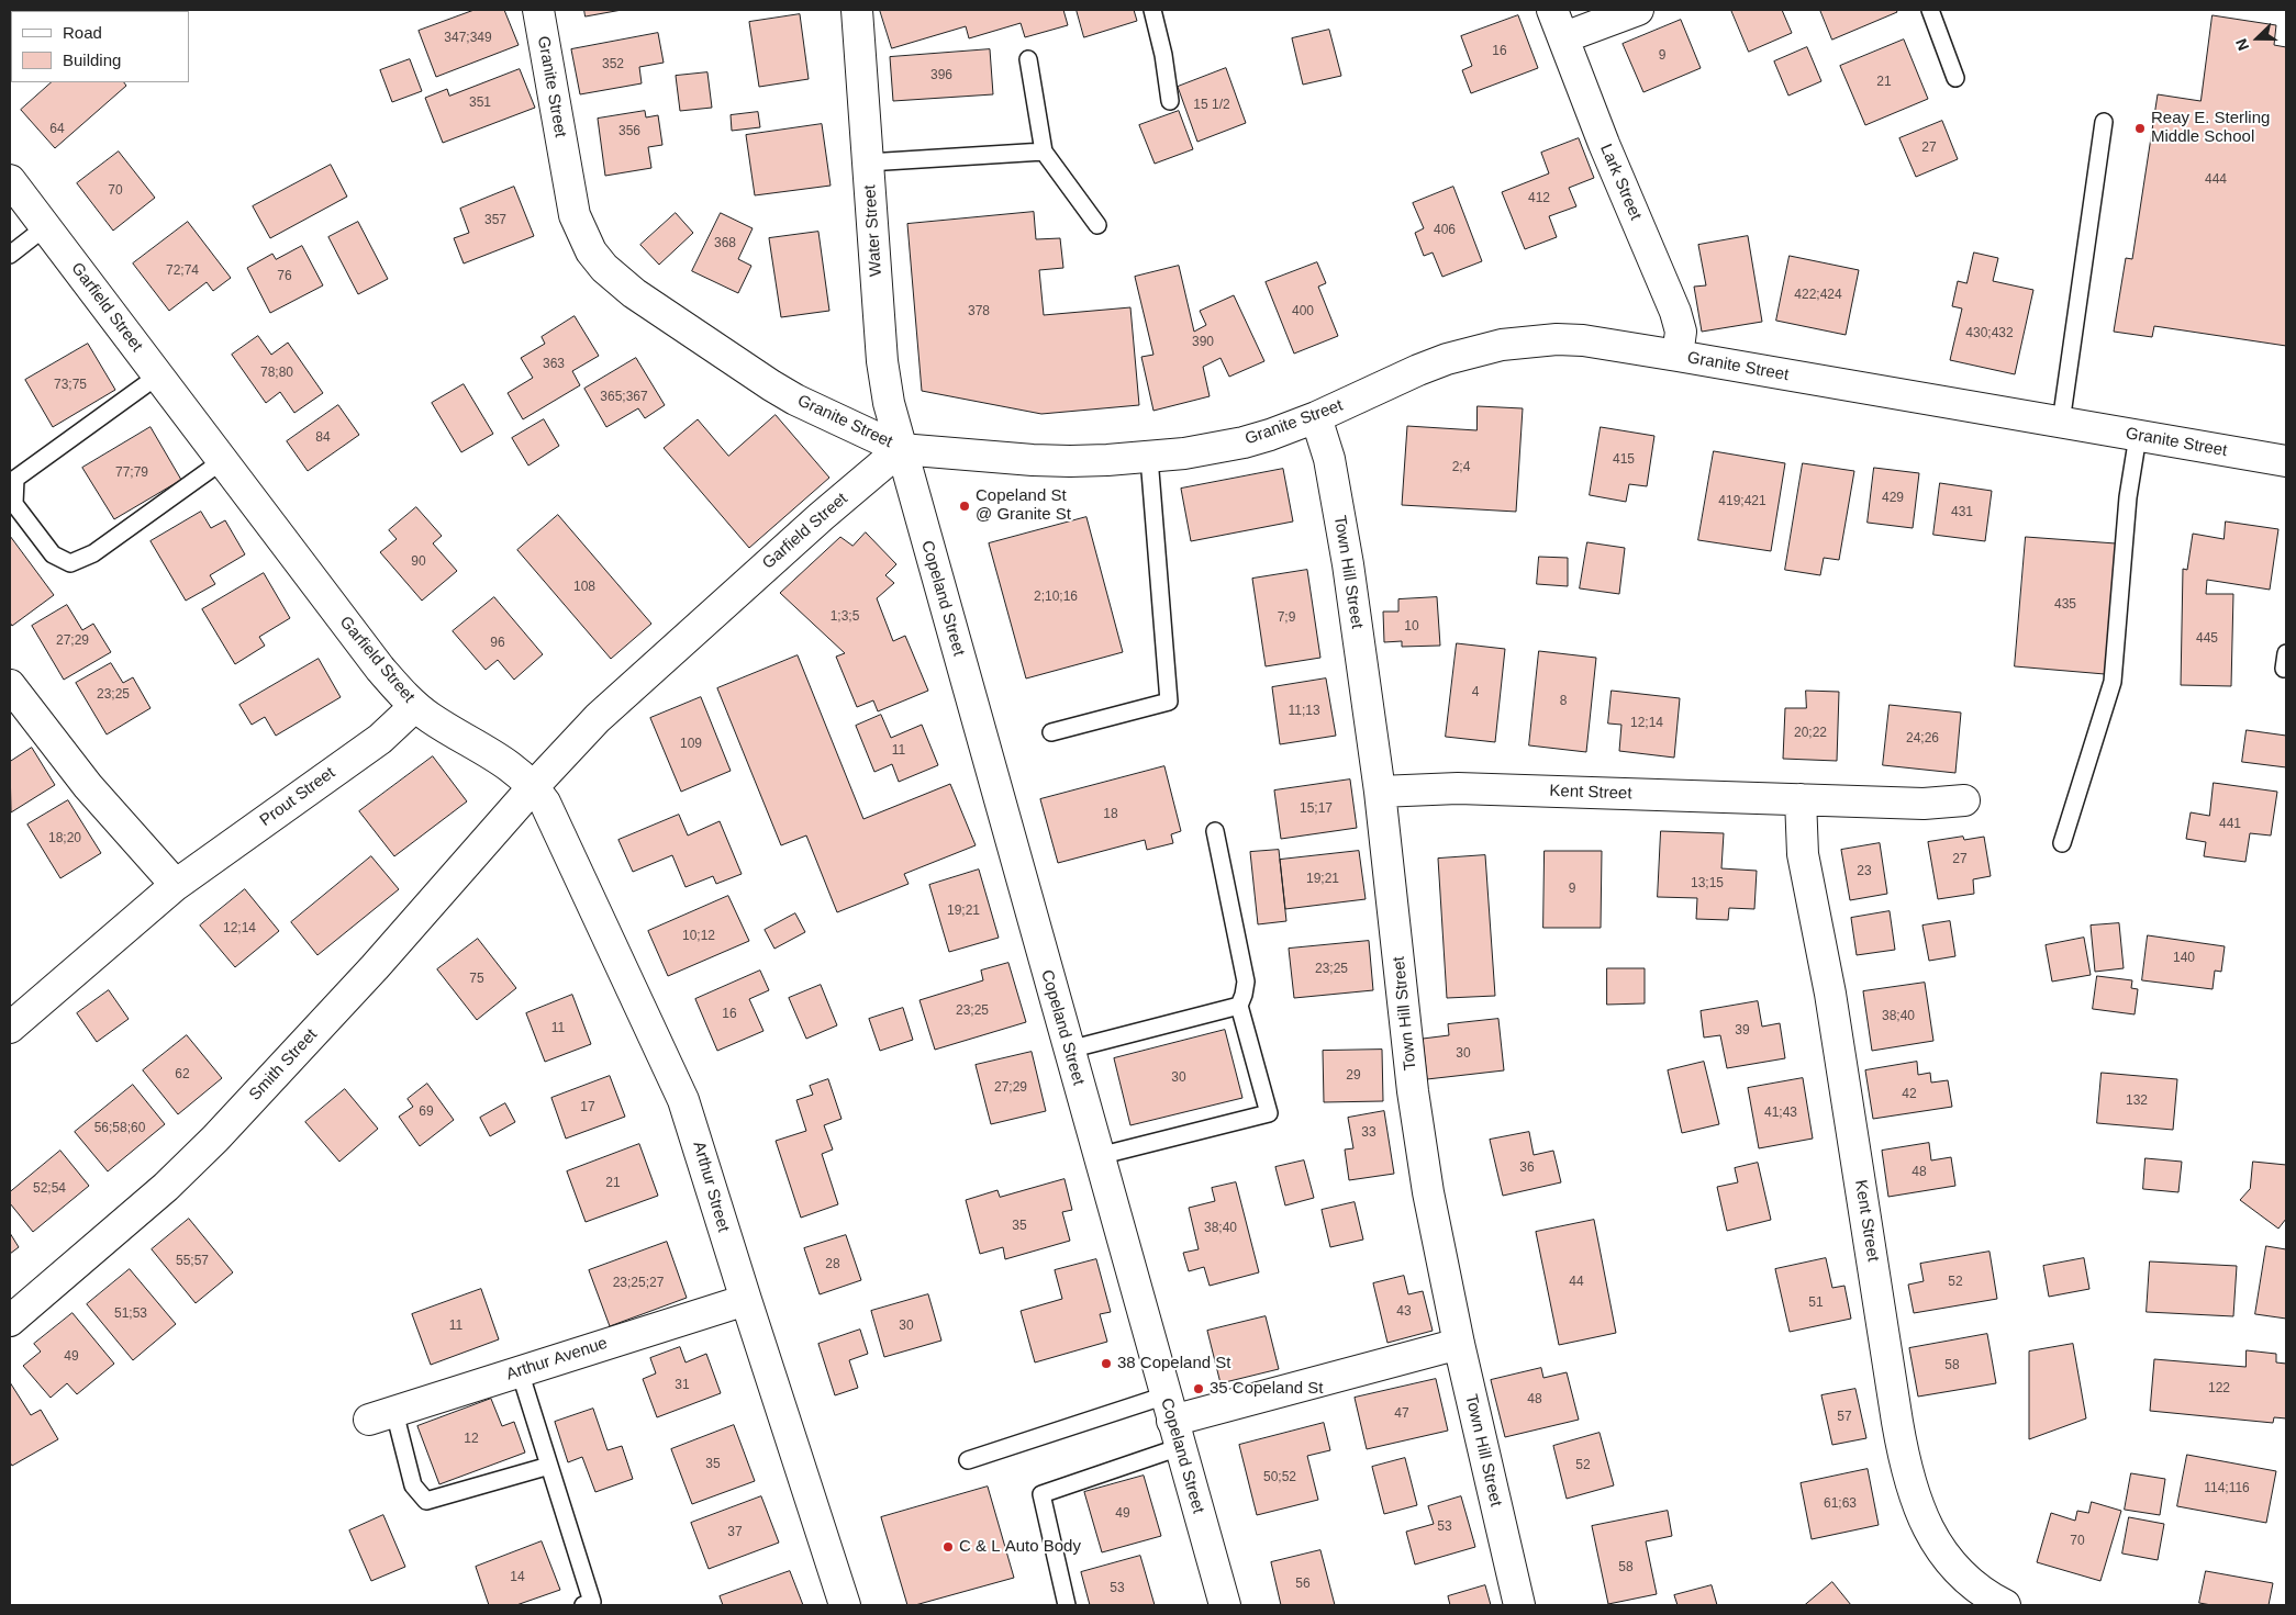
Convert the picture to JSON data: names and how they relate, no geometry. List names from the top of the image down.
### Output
{
  "streets": {
    "street": [
      "Granite Street",
      "Lark Street",
      "Water Street",
      "Garfield Street",
      "Town Hill Street",
      "Copeland Street",
      "Kent Street",
      "Prout Street",
      "Smith Street",
      "Arthur Street",
      "Arthur Avenue"
    ]
  },
  "crossings": [
    ["Granite Street", "Lark Street"],
    ["Granite Street", "Water Street"],
    ["Granite Street", "Garfield Street"],
    ["Granite Street", "Town Hill Street"],
    ["Granite Street", "Copeland Street"],
    ["Water Street", "Garfield Street"],
    ["Water Street", "Copeland Street"],
    ["Garfield Street", "Copeland Street"],
    ["Garfield Street", "Prout Street"],
    ["Garfield Street", "Smith Street"],
    ["Garfield Street", "Arthur Street"],
    ["Town Hill Street", "Kent Street"],
    ["Smith Street", "Arthur Street"],
    ["Arthur Street", "Arthur Avenue"]
  ],
  "places": [
    "Reay E. Sterling Middle School",
    "Copeland St @ Granite St",
    "38 Copeland St",
    "35 Copeland St",
    "C & L Auto Body"
  ],
  "house_numbers": [
    "347;349",
    "16",
    "9",
    "352",
    "396",
    "21",
    "351",
    "15 1/2",
    "64",
    "356",
    "27",
    "444",
    "70",
    "412",
    "357",
    "406",
    "368",
    "72;74",
    "76",
    "422;424",
    "378",
    "400",
    "430;432",
    "390",
    "363",
    "78;80",
    "73;75",
    "365;367",
    "84",
    "415",
    "2;4",
    "77;79",
    "429",
    "419;421",
    "431",
    "90",
    "108",
    "2;10;16",
    "435",
    "1;3;5",
    "7;9",
    "10",
    "445",
    "27;29",
    "96",
    "4",
    "23;25",
    "8",
    "11;13",
    "12;14",
    "20;22",
    "24;26",
    "109",
    "11",
    "15;17",
    "18",
    "441",
    "18;20",
    "27",
    "23",
    "19;21",
    "13;15",
    "9",
    "19;21",
    "12;14",
    "10;12",
    "140",
    "23;25",
    "75",
    "23;25",
    "16",
    "38;40",
    "11",
    "39",
    "30",
    "62",
    "29",
    "30",
    "27;29",
    "42",
    "132",
    "17",
    "69",
    "41;43",
    "56;58;60",
    "33",
    "36",
    "48",
    "21",
    "52;54",
    "35",
    "38;40",
    "55;57",
    "28",
    "44",
    "52",
    "23;25;27",
    "51",
    "43",
    "51;53",
    "11",
    "30",
    "49",
    "58",
    "31",
    "122",
    "48",
    "47",
    "57",
    "12",
    "35",
    "52",
    "50;52",
    "114;116",
    "61;63",
    "49",
    "53",
    "37",
    "70",
    "58",
    "14",
    "56",
    "53"
  ],
  "legend": ["Road", "Building"],
  "north": "left"
}
